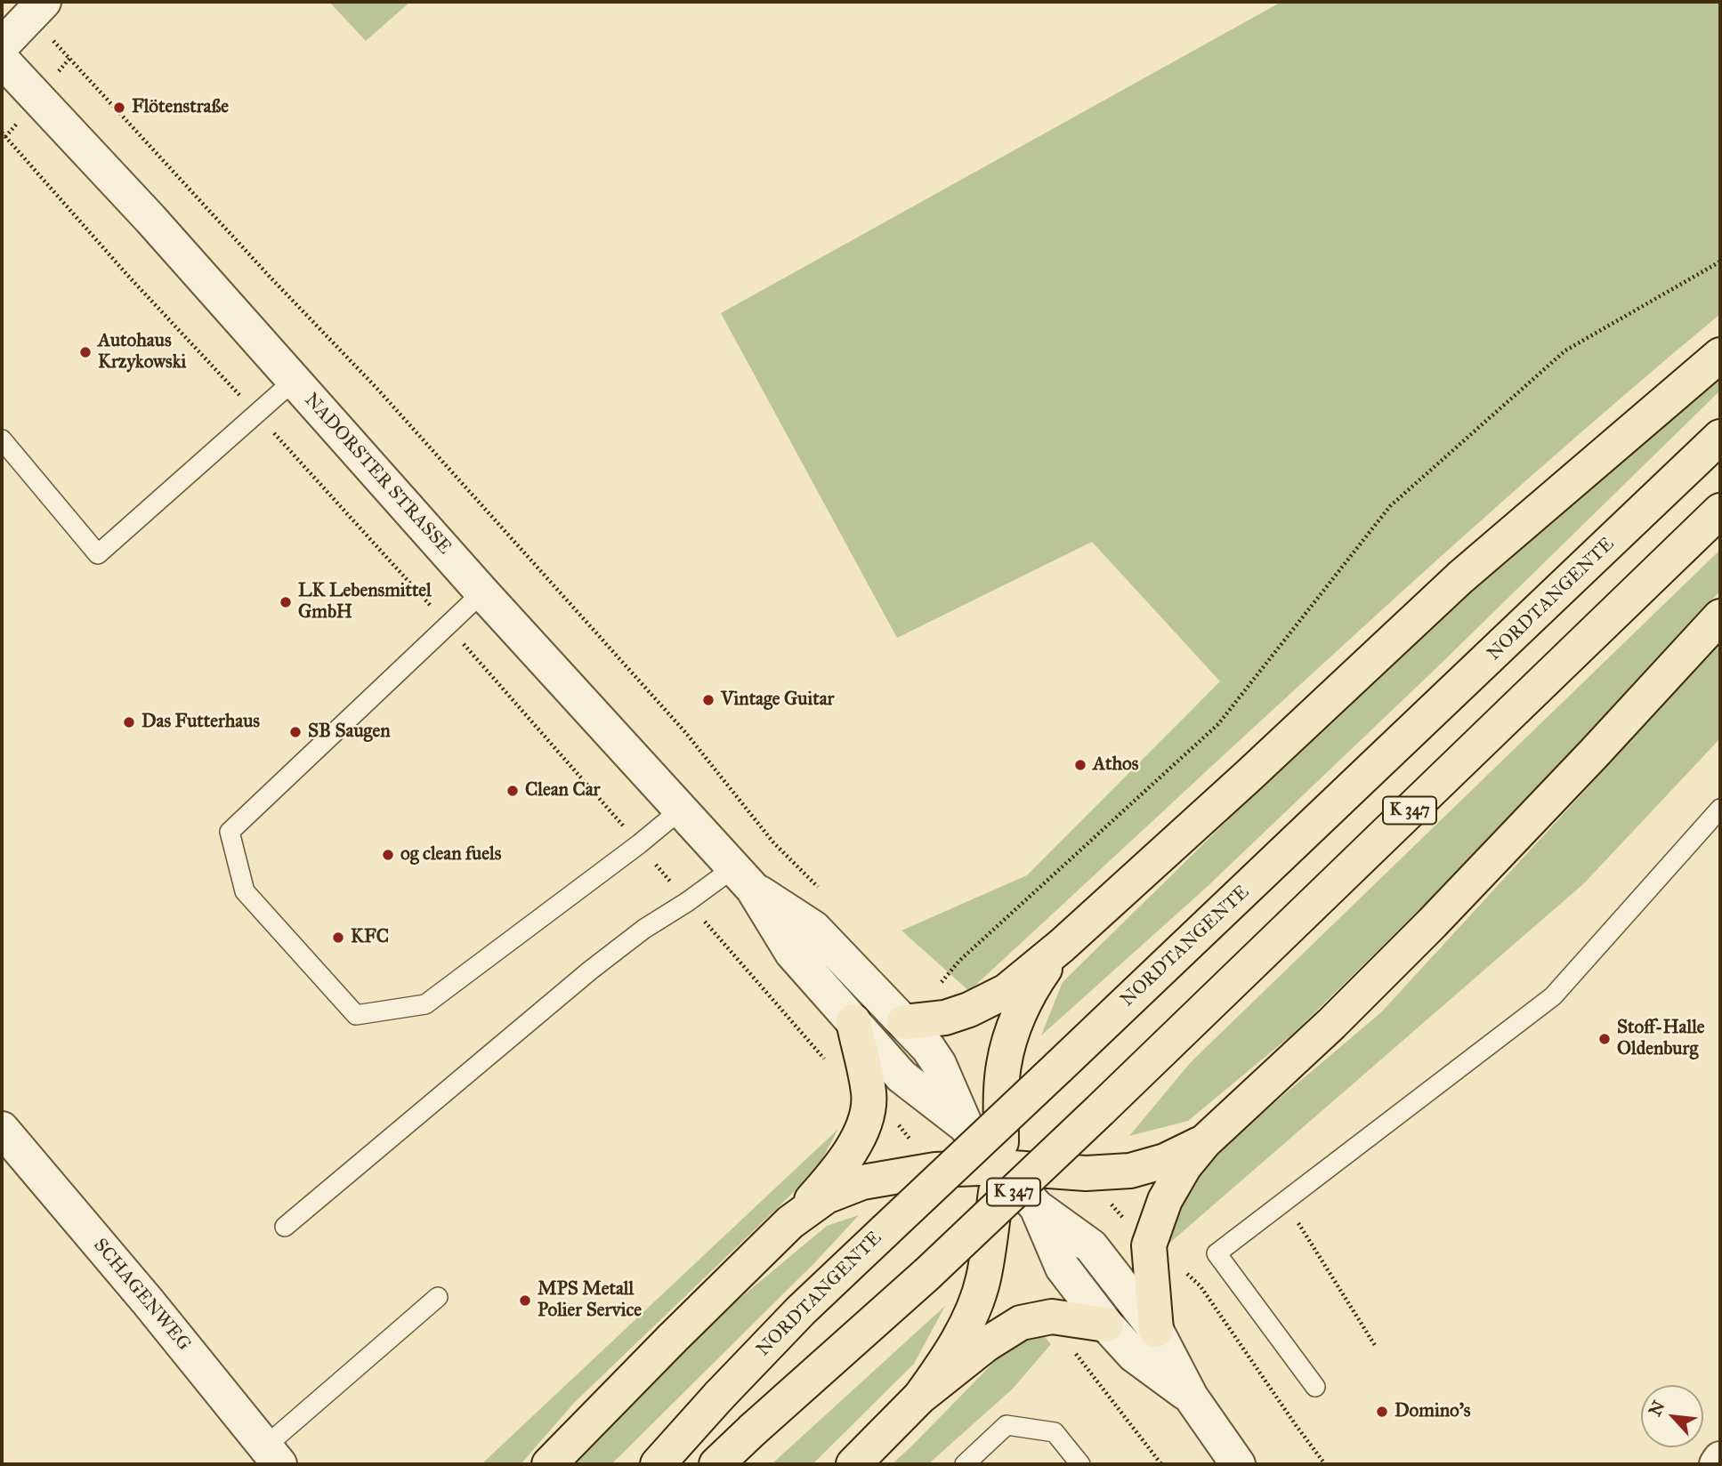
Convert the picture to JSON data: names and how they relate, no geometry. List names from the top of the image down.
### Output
{
  "streets": {
    "highway": ["NORDTANGENTE", "K 347"],
    "street": ["NADORSTER STRASSE", "SCHAGENWEG"]
  },
  "crossings": [
    ["NADORSTER STRASSE", "K 347"]
  ],
  "places": [
    "Flötenstraße",
    "Autohaus Krzykowski",
    "LK Lebensmittel GmbH",
    "Vintage Guitar",
    "Das Futterhaus",
    "SB Saugen",
    "Athos",
    "Clean Car",
    "og clean fuels",
    "KFC",
    "Stoff-Halle Oldenburg",
    "MPS Metall Polier Service",
    "Domino's"
  ],
  "north": "top left"
}
